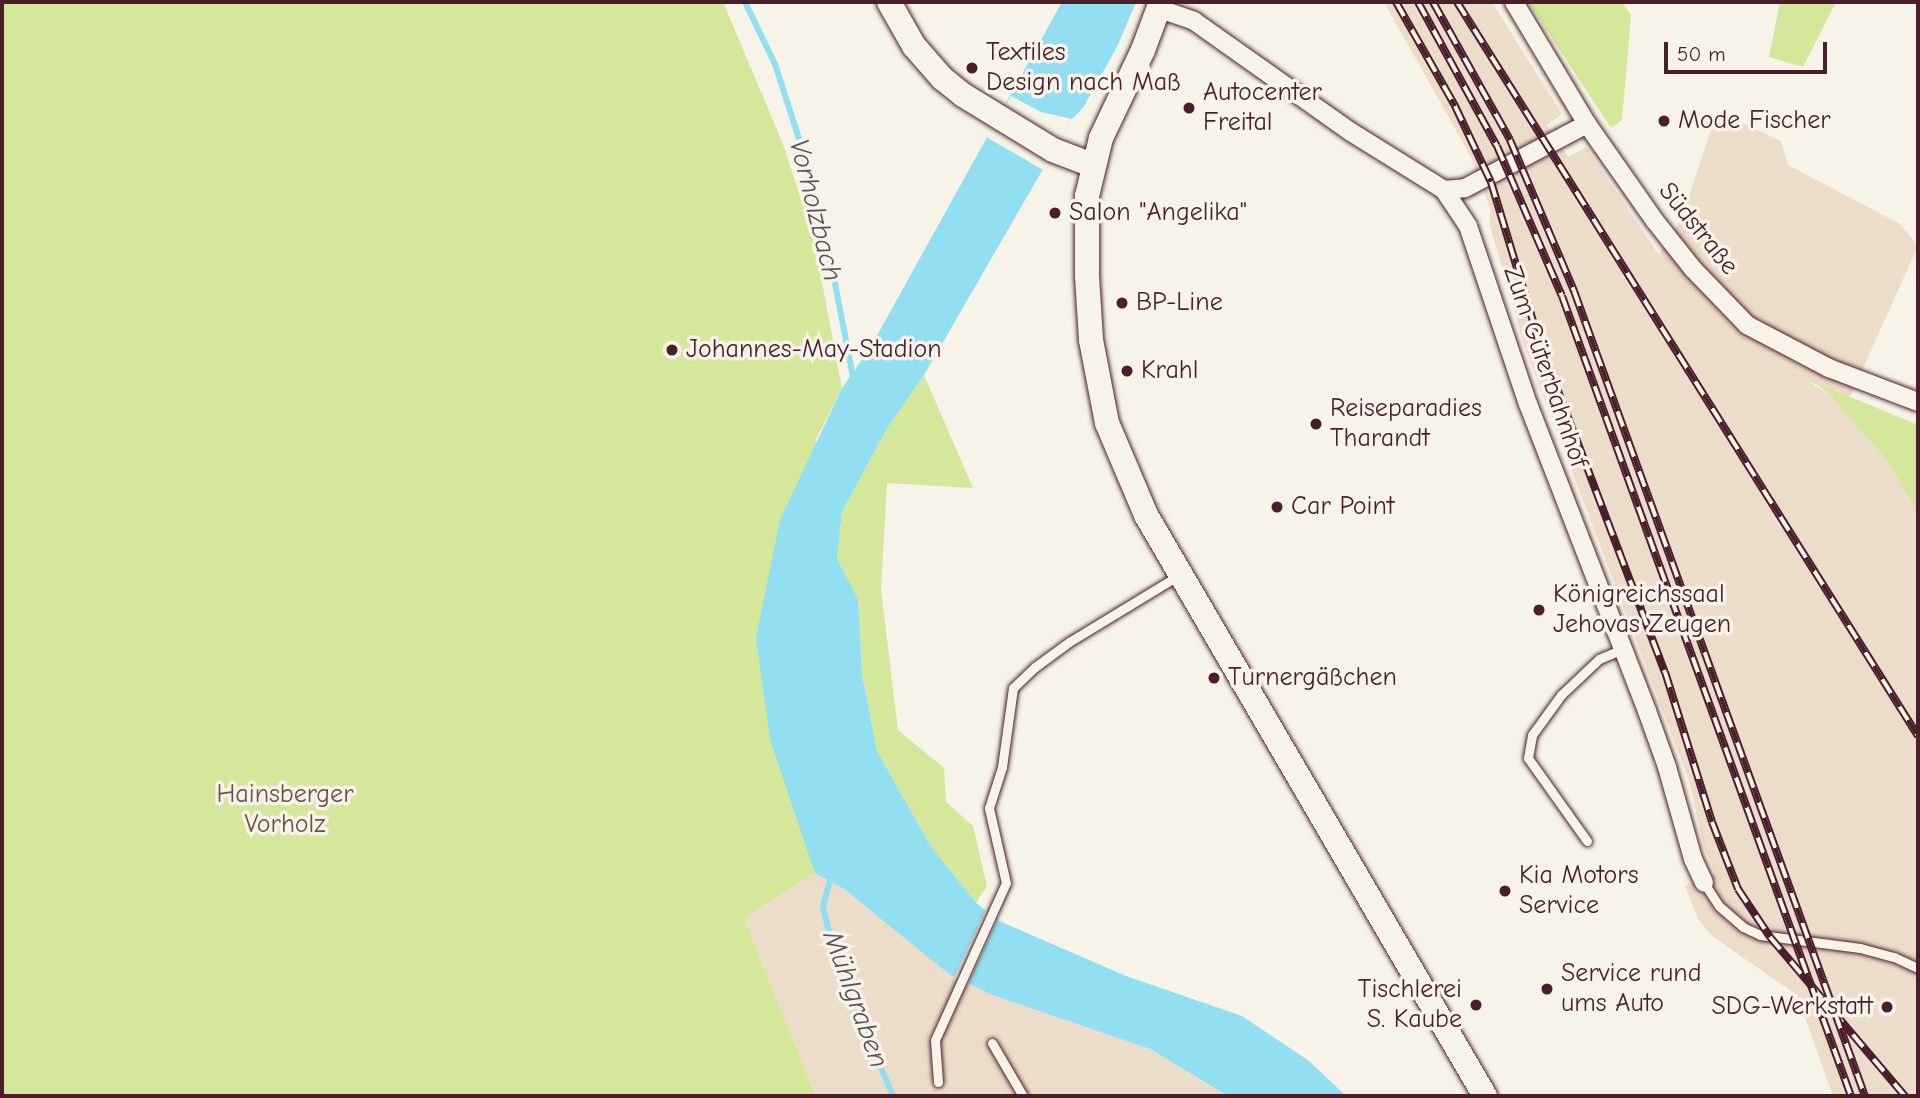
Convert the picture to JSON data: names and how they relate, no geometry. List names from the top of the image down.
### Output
{
  "streets": {
    "street": ["Südstraße", "Zum Güterbahnhof"]
  },
  "water": ["Vorholzbach", "Mühlgraben"],
  "parks": ["Hainsberger Vorholz"],
  "places": [
    "Textiles Design nach Maß",
    "Autocenter Freital",
    "Mode Fischer",
    "Salon \"Angelika\"",
    "BP-Line",
    "Johannes-May-Stadion",
    "Krahl",
    "Reiseparadies Tharandt",
    "Car Point",
    "Königreichssaal Jehovas Zeugen",
    "Turnergäßchen",
    "Kia Motors Service",
    "Service rund ums Auto",
    "Tischlerei S. Kaube",
    "SDG-Werkstatt"
  ],
  "scale_bar": "50 m"
}
